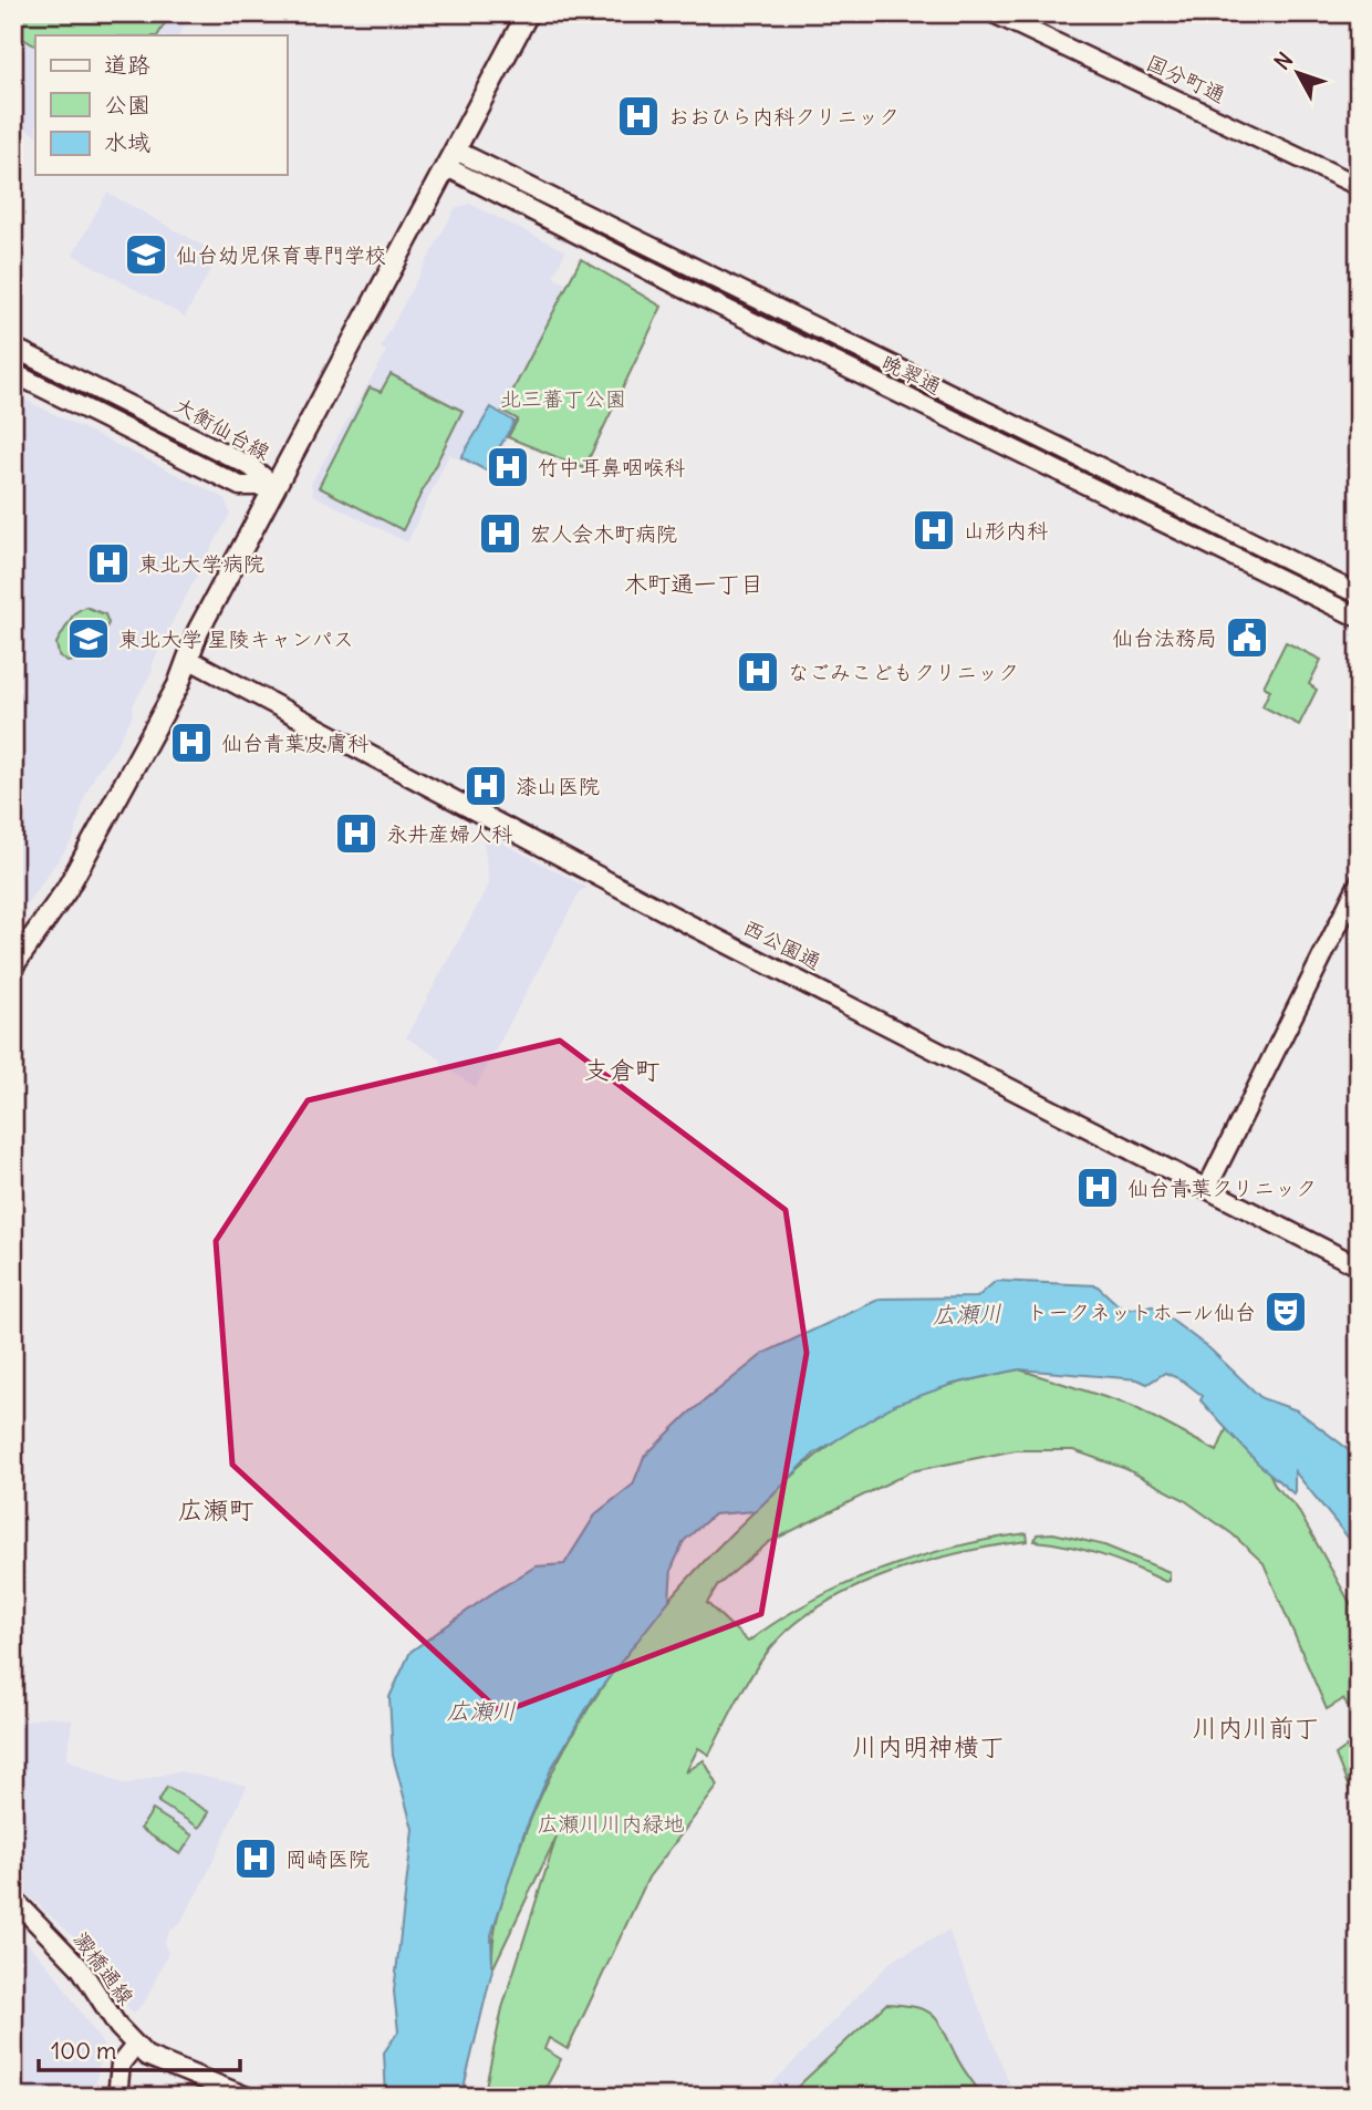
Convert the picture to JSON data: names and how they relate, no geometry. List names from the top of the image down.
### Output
{
  "streets": {
    "street": [
      "国分町通",
      "晩翠通",
      "大衡仙台線",
      "西公園通",
      "澱橋通線"
    ]
  },
  "districts": [
    "木町通一丁目",
    "支倉町",
    "広瀬町",
    "川内川前丁",
    "川内明神横丁"
  ],
  "water": ["広瀬川"],
  "parks": ["北三蕃丁公園", "広瀬川川内緑地"],
  "places": {
    "hospital": [
      "おおひら内科クリニック",
      "竹中耳鼻咽喉科",
      "山形内科",
      "宏人会木町病院",
      "東北大学病院",
      "なごみこどもクリニック",
      "仙台青葉皮膚科",
      "漆山医院",
      "永井産婦人科",
      "仙台青葉クリニック",
      "岡崎医院"
    ],
    "school or university": ["仙台幼児保育専門学校", "東北大学 星陵キャンパス"],
    "public building": ["仙台法務局"],
    "theatre": ["トークネットホール仙台"]
  },
  "legend": ["道路", "公園", "水域"],
  "scale_bar": "100 m",
  "north": "top left"
}
